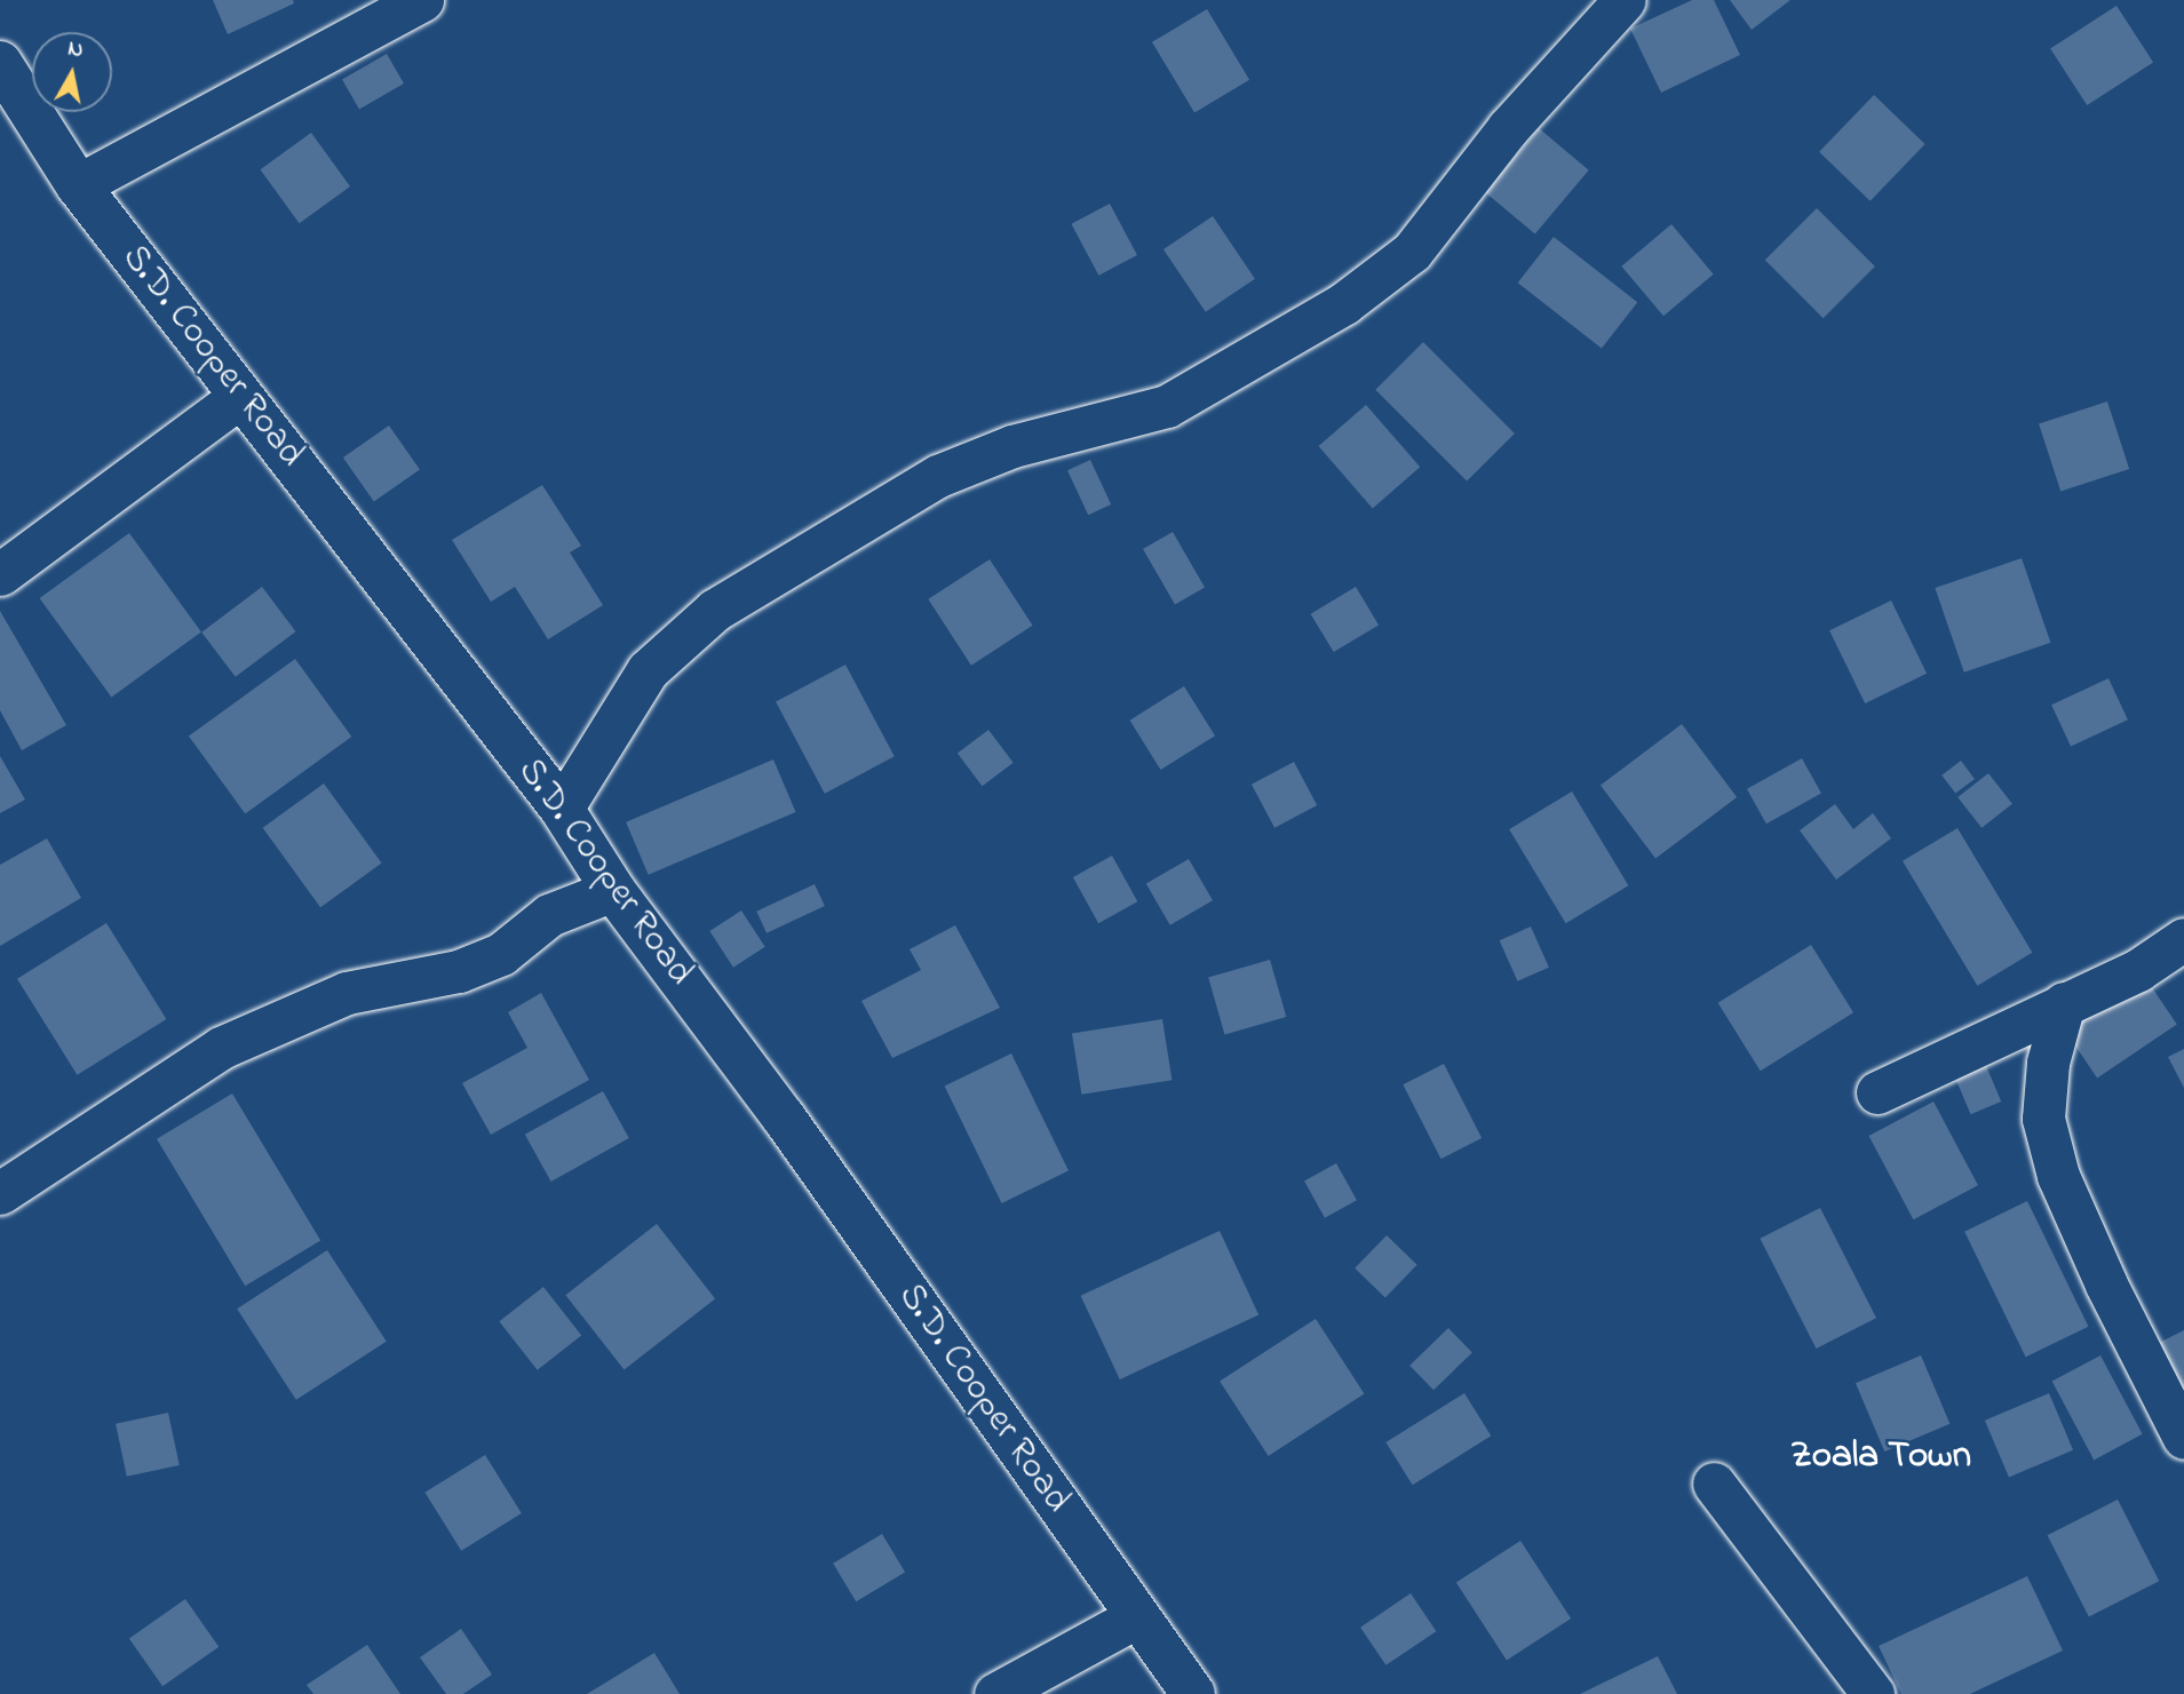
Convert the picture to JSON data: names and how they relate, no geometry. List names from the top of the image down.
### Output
{
  "streets": {
    "street": ["S.D. Cooper Road"]
  },
  "districts": ["Zoala Town"],
  "north": "top"
}
